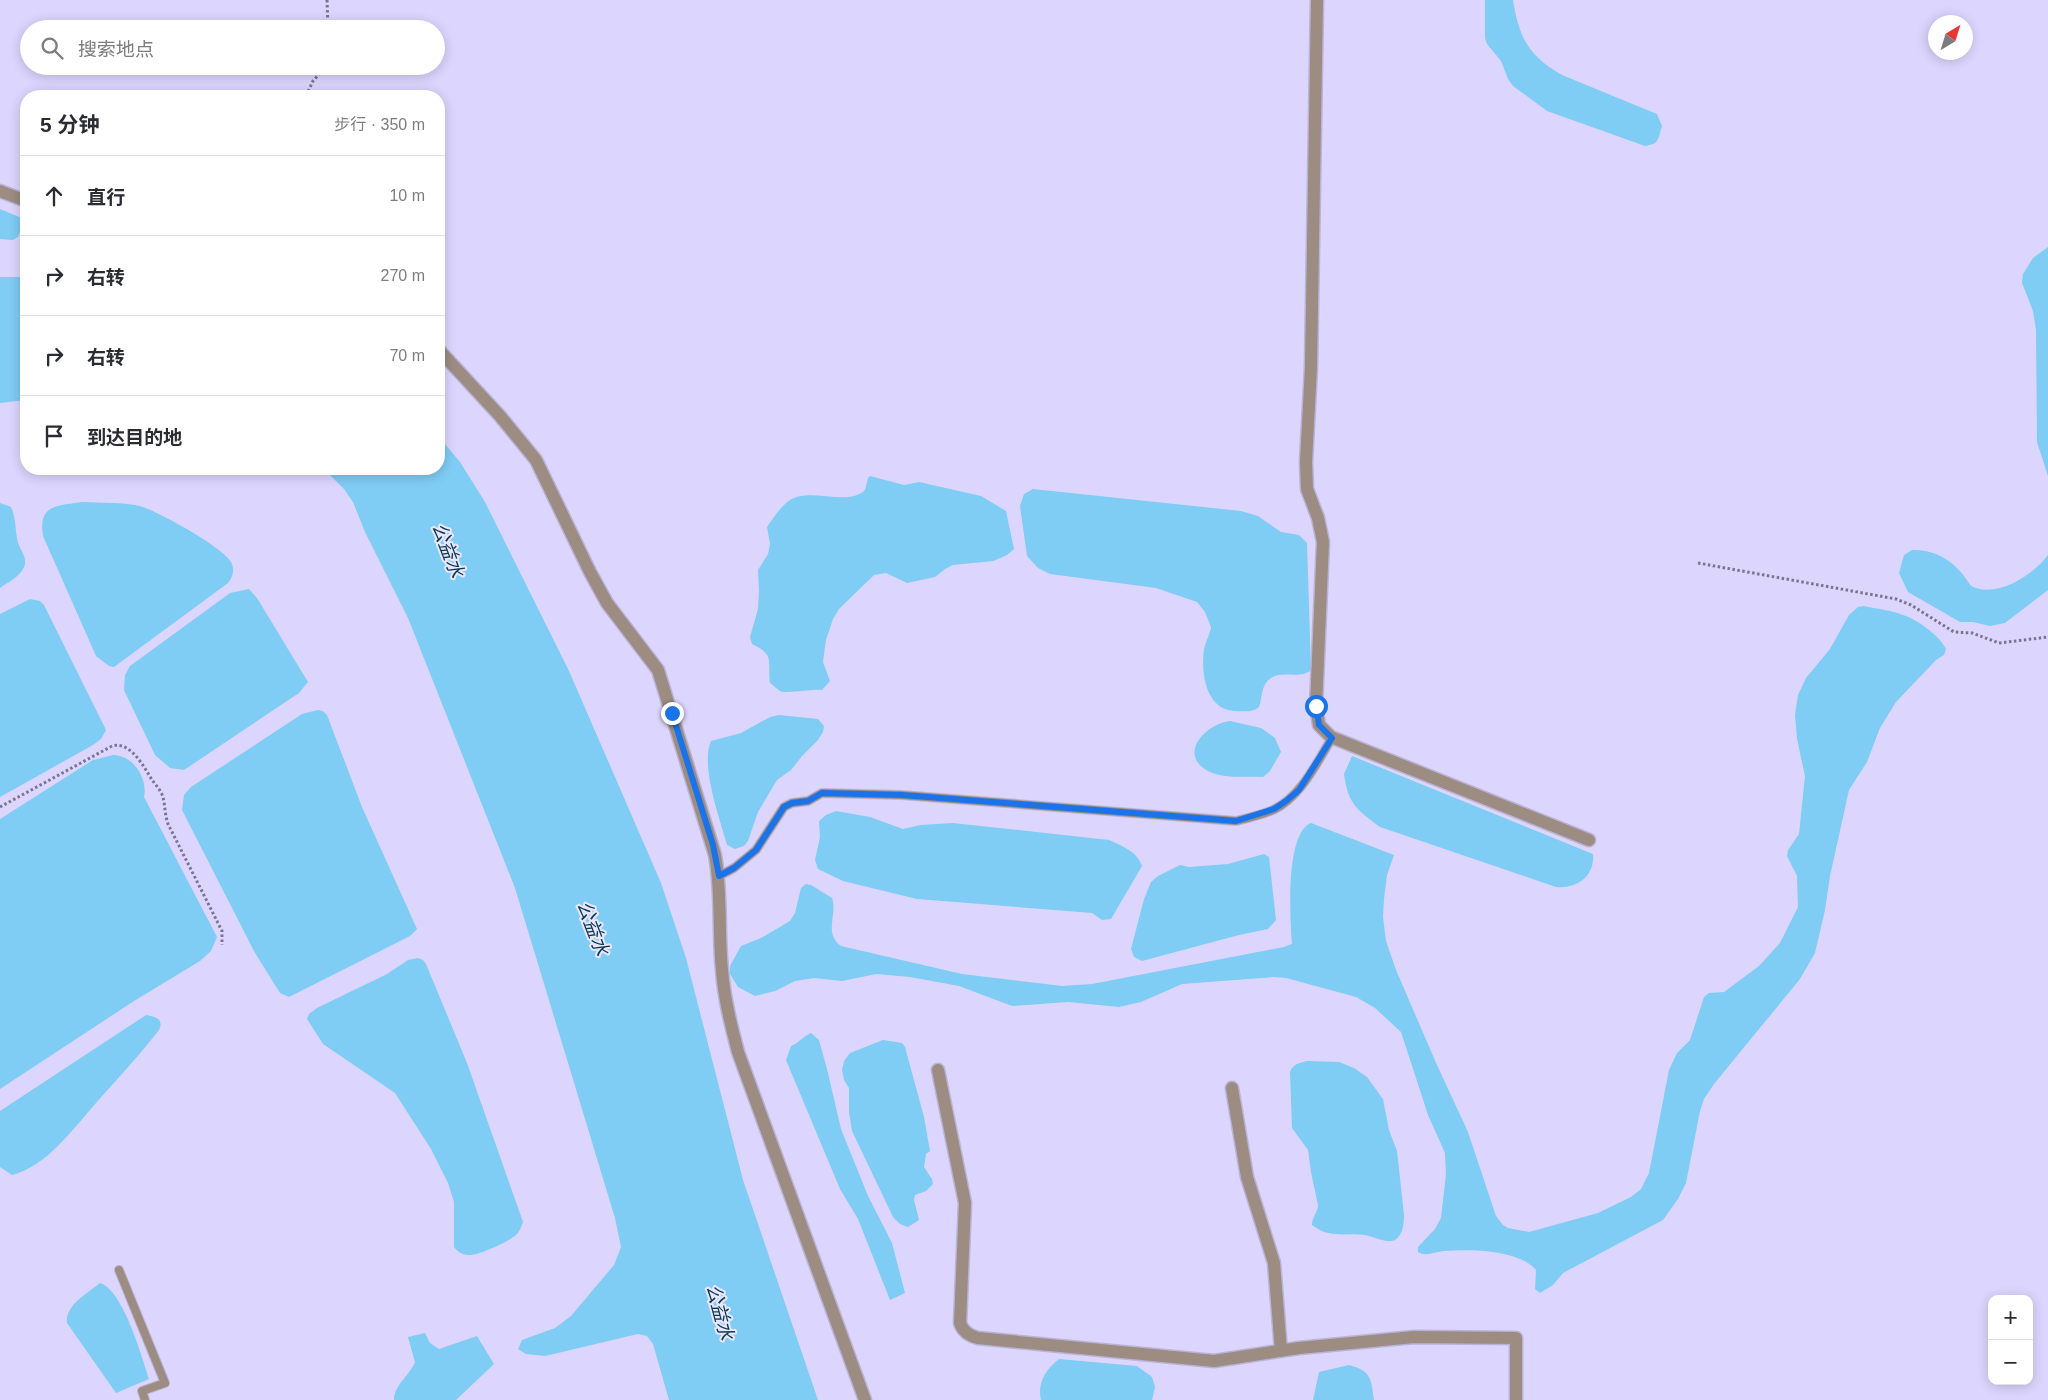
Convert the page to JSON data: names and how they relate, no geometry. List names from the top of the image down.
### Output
{
  "water": ["公益水"],
  "north": "top right",
  "page": {
    "search": "搜索地点",
    "heading": ["5 分钟", "步行 · 350 m"],
    "list": [
      ["直行", "10 m"],
      ["右转", "270 m"],
      ["右转", "70 m"],
      "到达目的地"
    ],
    "map_buttons": ["+", "−"]
  }
}
